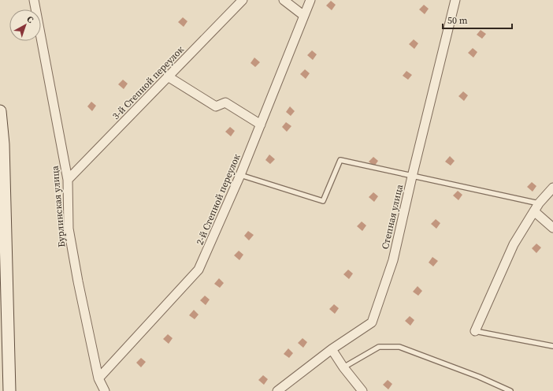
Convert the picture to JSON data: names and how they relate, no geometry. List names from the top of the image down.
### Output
{
  "streets": {
    "street": [
      "3-й Степной переулок",
      "2-й Степной переулок",
      "Бурлинская улица",
      "Степная улица"
    ]
  },
  "crossings": [
    ["3-й Степной переулок", "Бурлинская улица"],
    ["2-й Степной переулок", "Бурлинская улица"]
  ],
  "scale_bar": "50 m",
  "north": "top right"
}
